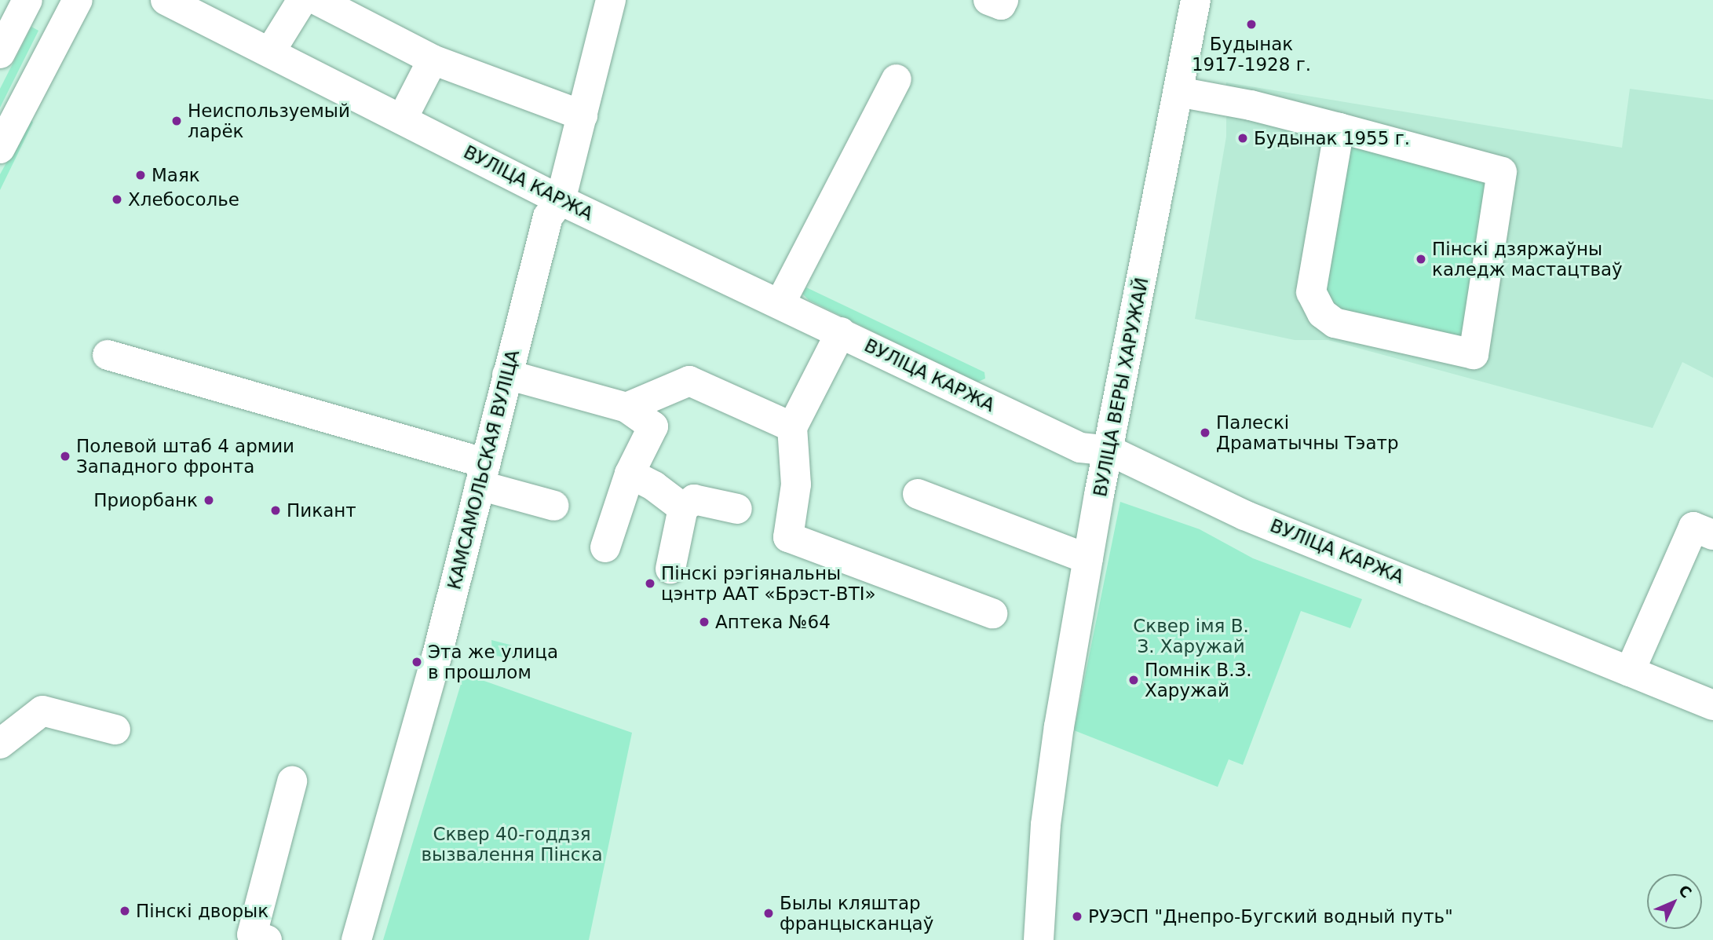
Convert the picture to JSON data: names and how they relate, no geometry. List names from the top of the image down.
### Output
{
  "streets": {
    "street": ["ВУЛІЦА КАРЖА", "ВУЛІЦА ВЕРЫ ХАРУЖАЙ", "КАМСАМОЛЬСКАЯ ВУЛІЦА"]
  },
  "crossings": [
    ["ВУЛІЦА КАРЖА", "ВУЛІЦА ВЕРЫ ХАРУЖАЙ"],
    ["ВУЛІЦА КАРЖА", "КАМСАМОЛЬСКАЯ ВУЛІЦА"]
  ],
  "parks": ["Сквер імя В. З. Харужай", "Сквер 40-годдзя вызвалення Пінска"],
  "places": [
    "Будынак 1917-1928 г.",
    "Неиспользуемый ларёк",
    "Будынак 1955 г.",
    "Маяк",
    "Хлебосолье",
    "Пінскі дзяржаўны каледж мастацтваў",
    "Палескі Драматычны Тэатр",
    "Полевой штаб 4 армии Западного фронта",
    "Приорбанк",
    "Пикант",
    "Пінскі рэгіянальны цэнтр ААТ «Брэст-ВТІ»",
    "Аптека №64",
    "Эта же улица в прошлом",
    "Помнік В.З. Харужай",
    "Пінскі дворык",
    "Былы кляштар францысканцаў",
    "РУЭСП \"Днепро-Бугский водный путь\""
  ],
  "north": "top right"
}
